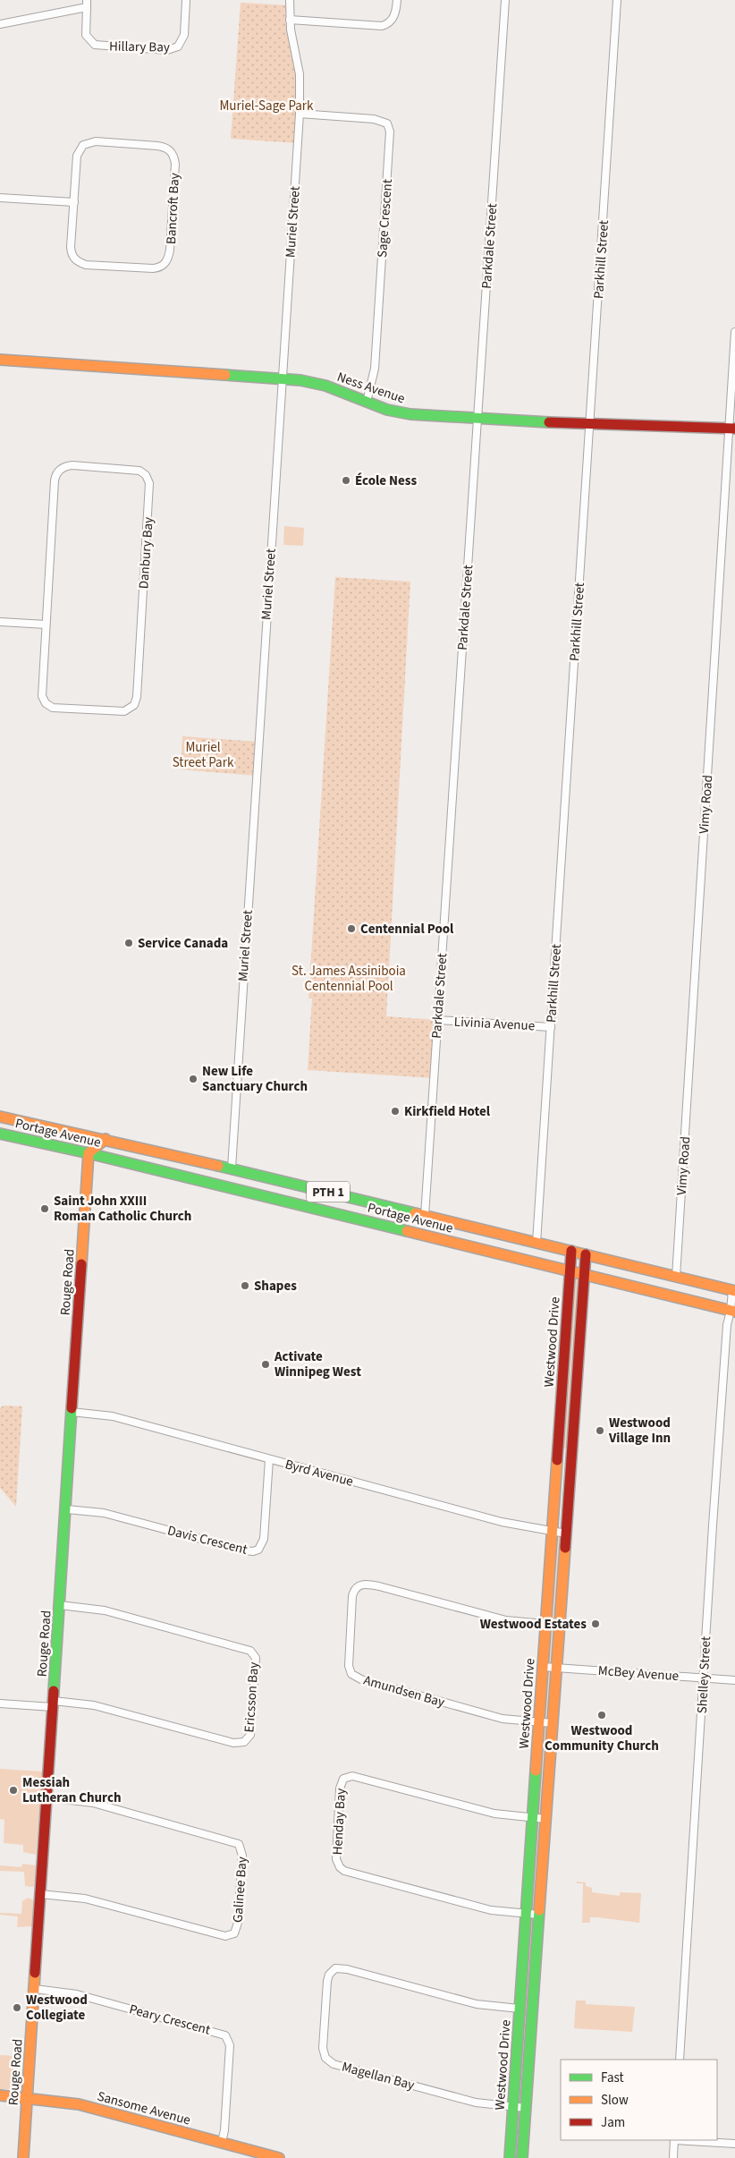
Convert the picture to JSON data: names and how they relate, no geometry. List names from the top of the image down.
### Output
{
  "streets": {
    "main road": [
      "Ness Avenue",
      "Portage Avenue",
      "PTH 1",
      "Rouge Road",
      "Westwood Drive",
      "Sansome Avenue"
    ],
    "street": [
      "Hillary Bay",
      "Bancroft Bay",
      "Sage Crescent",
      "Muriel Street",
      "Parkdale Street",
      "Parkhill Street",
      "Danbury Bay",
      "Vimy Road",
      "Livinia Avenue",
      "Byrd Avenue",
      "Davis Crescent",
      "McBey Avenue",
      "Shelley Street",
      "Amundsen Bay",
      "Ericsson Bay",
      "Henday Bay",
      "Galinee Bay",
      "Peary Crescent",
      "Magellan Bay"
    ]
  },
  "crossings": [
    ["Sage Crescent", "Muriel Street"],
    ["Sage Crescent", "Ness Avenue"],
    ["Muriel Street", "Ness Avenue"],
    ["Muriel Street", "Portage Avenue"],
    ["Parkdale Street", "Ness Avenue"],
    ["Parkdale Street", "Livinia Avenue"],
    ["Parkdale Street", "Portage Avenue"],
    ["Parkhill Street", "Ness Avenue"],
    ["Parkhill Street", "Livinia Avenue"],
    ["Parkhill Street", "Portage Avenue"],
    ["Ness Avenue", "Vimy Road"],
    ["Vimy Road", "Portage Avenue"],
    ["Portage Avenue", "Rouge Road"],
    ["Portage Avenue", "Westwood Drive"],
    ["Portage Avenue", "Shelley Street"],
    ["Rouge Road", "Byrd Avenue"],
    ["Rouge Road", "Davis Crescent"],
    ["Rouge Road", "Ericsson Bay"],
    ["Rouge Road", "Galinee Bay"],
    ["Rouge Road", "Peary Crescent"],
    ["Rouge Road", "Sansome Avenue"],
    ["Westwood Drive", "Byrd Avenue"],
    ["Westwood Drive", "McBey Avenue"],
    ["Westwood Drive", "Amundsen Bay"],
    ["Westwood Drive", "Henday Bay"],
    ["Westwood Drive", "Magellan Bay"],
    ["Byrd Avenue", "Davis Crescent"],
    ["McBey Avenue", "Shelley Street"],
    ["Peary Crescent", "Sansome Avenue"]
  ],
  "parks": ["Muriel-Sage Park", "Muriel Street Park", "St. James Assiniboia Centennial Pool"],
  "places": [
    "École Ness",
    "Centennial Pool",
    "Service Canada",
    "New Life Sanctuary Church",
    "Kirkfield Hotel",
    "Saint John XXIII Roman Catholic Church",
    "Shapes",
    "Activate Winnipeg West",
    "Westwood Village Inn",
    "Westwood Estates",
    "Westwood Community Church",
    "Messiah Lutheran Church",
    "Westwood Collegiate"
  ],
  "legend": ["Fast", "Slow", "Jam"]
}
